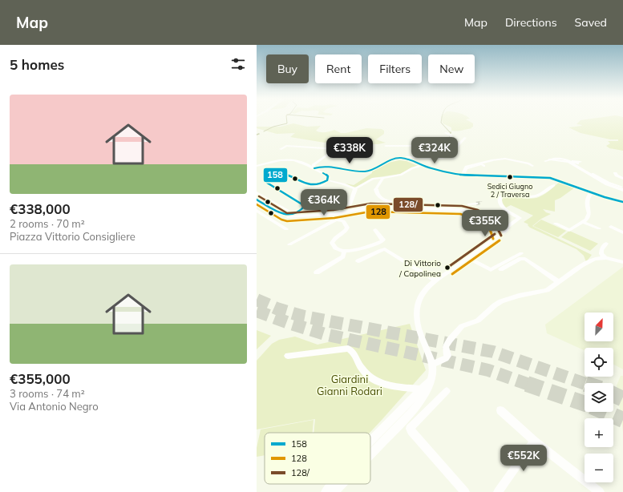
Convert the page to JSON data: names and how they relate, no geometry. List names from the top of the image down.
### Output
{
  "parks": ["Giardini Gianni Rodari"],
  "places": ["Sedici Giugno 2 / Traversa", "Di Vittorio / Capolinea"],
  "lines": ["transit line 158", "transit line 128/", "transit line 128"],
  "legend": ["158", "128", "128/"],
  "north": "top right",
  "page": {
    "header": "Map",
    "nav": ["Map", "Directions", "Saved"],
    "heading": "5 homes",
    "chip": [
      "Buy",
      "Rent",
      "Filters",
      "New"
    ],
    "list": [
      {
        "name": "€338,000",
        "note": "2 rooms · 70 m² · Piazza Vittorio Consigliere"
      },
      {
        "name": "€355,000",
        "note": "3 rooms · 74 m² · Via Antonio Negro"
      }
    ],
    "price": [
      "€338K",
      "€324K",
      "€364K",
      "€355K",
      "€552K"
    ],
    "map_buttons": ["+", "−"]
  }
}
